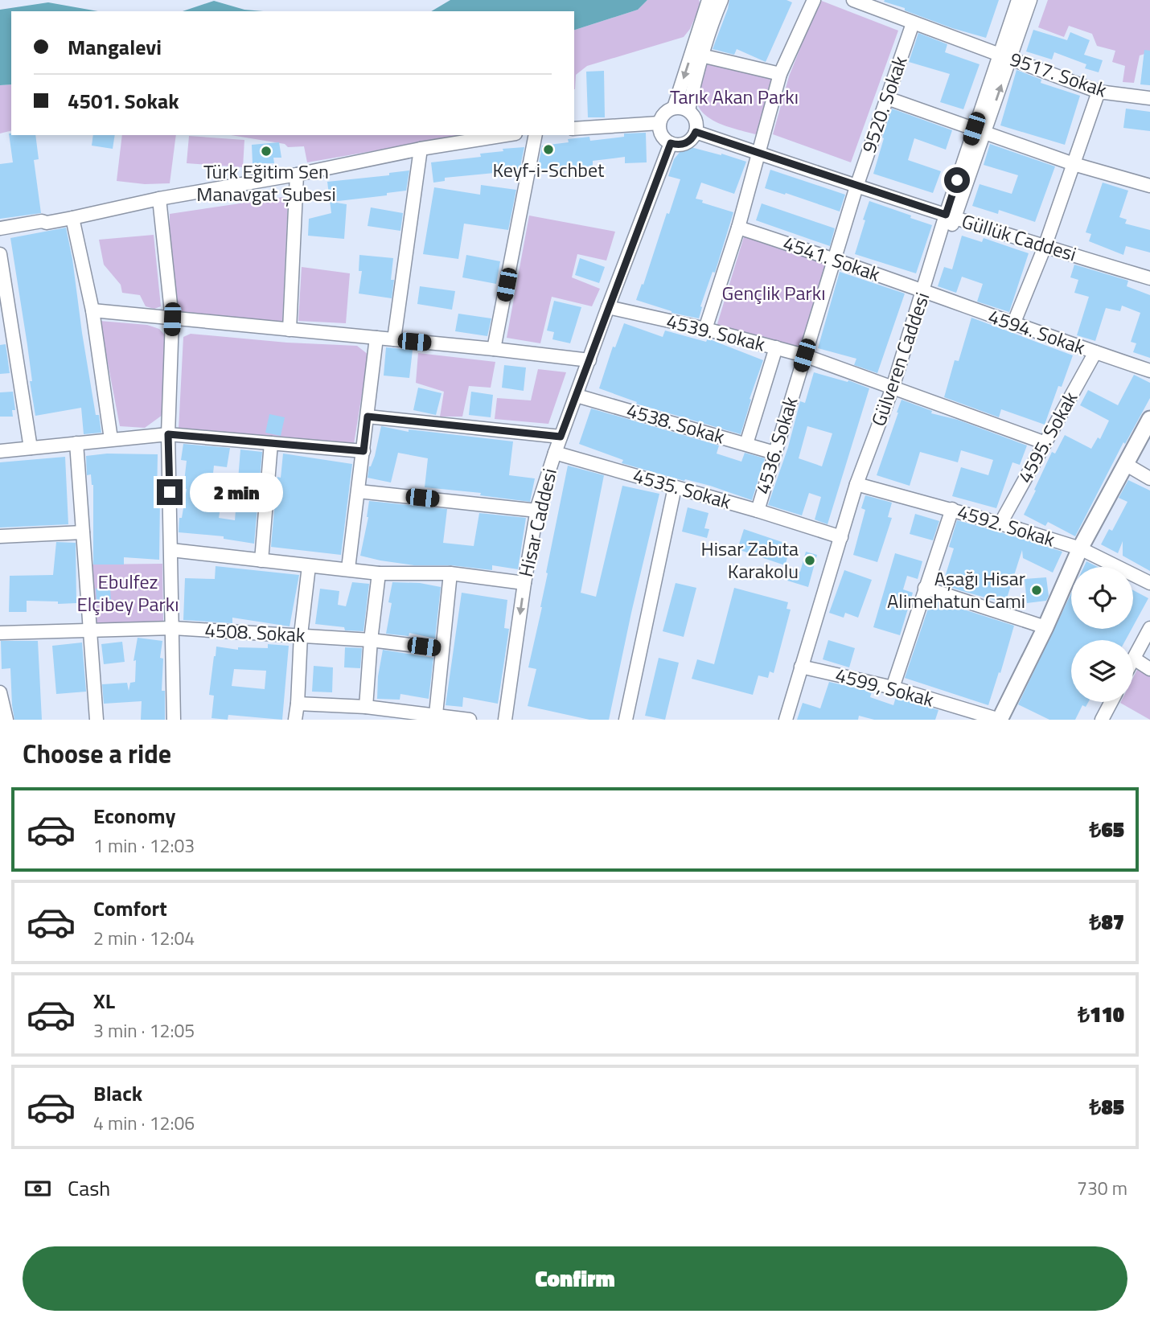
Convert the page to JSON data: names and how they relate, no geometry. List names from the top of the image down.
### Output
{
  "streets": {
    "street": [
      "9517. Sokak",
      "9520. Sokak",
      "Güllük Caddesi",
      "4541. Sokak",
      "4594. Sokak",
      "4539. Sokak",
      "Gülveren Caddesi",
      "4538. Sokak",
      "4595. Sokak",
      "4536. Sokak",
      "4535. Sokak",
      "Hisar Caddesi",
      "4592. Sokak",
      "4508. Sokak",
      "4599, Sokak"
    ]
  },
  "crossings": [
    ["9517. Sokak", "9520. Sokak"],
    ["9517. Sokak", "Gülveren Caddesi"],
    ["9520. Sokak", "Güllük Caddesi"],
    ["9520. Sokak", "4536. Sokak"],
    ["Güllük Caddesi", "Gülveren Caddesi"],
    ["Güllük Caddesi", "4536. Sokak"],
    ["Güllük Caddesi", "Hisar Caddesi"],
    ["4541. Sokak", "4594. Sokak"],
    ["4541. Sokak", "Gülveren Caddesi"],
    ["4541. Sokak", "4536. Sokak"],
    ["4594. Sokak", "Gülveren Caddesi"],
    ["4594. Sokak", "4595. Sokak"],
    ["4539. Sokak", "Gülveren Caddesi"],
    ["4539. Sokak", "4595. Sokak"],
    ["4539. Sokak", "4536. Sokak"],
    ["4539. Sokak", "Hisar Caddesi"],
    ["Gülveren Caddesi", "4535. Sokak"],
    ["Gülveren Caddesi", "4592. Sokak"],
    ["Gülveren Caddesi", "4599, Sokak"],
    ["4538. Sokak", "4536. Sokak"],
    ["4538. Sokak", "Hisar Caddesi"],
    ["4595. Sokak", "4592. Sokak"],
    ["4536. Sokak", "4535. Sokak"],
    ["4535. Sokak", "Hisar Caddesi"]
  ],
  "parks": ["Tarık Akan Parkı", "Gençlik Parkı", "Ebulfez Elçibey Parkı"],
  "places": [
    "Keyf-i-Schbet",
    "Türk Eğitim Sen Manavgat Şubesi",
    "Hisar Zabıta Karakolu",
    "Aşağı Hisar Alimehatun Cami"
  ],
  "page": {
    "banner": ["Mangalevi", "4501. Sokak"],
    "bubble": "2 min",
    "heading": "Choose a ride",
    "list": [
      {
        "name": "Economy",
        "note": "1 min · 12:03",
        "value": "₺65"
      },
      {
        "name": "Comfort",
        "note": "2 min · 12:04",
        "value": "₺87"
      },
      {
        "name": "XL",
        "note": "3 min · 12:05",
        "value": "₺110"
      },
      {
        "name": "Black",
        "note": "4 min · 12:06",
        "value": "₺85"
      }
    ],
    "pay": ["Cash", "730 m"],
    "buttons": "Confirm"
  }
}
